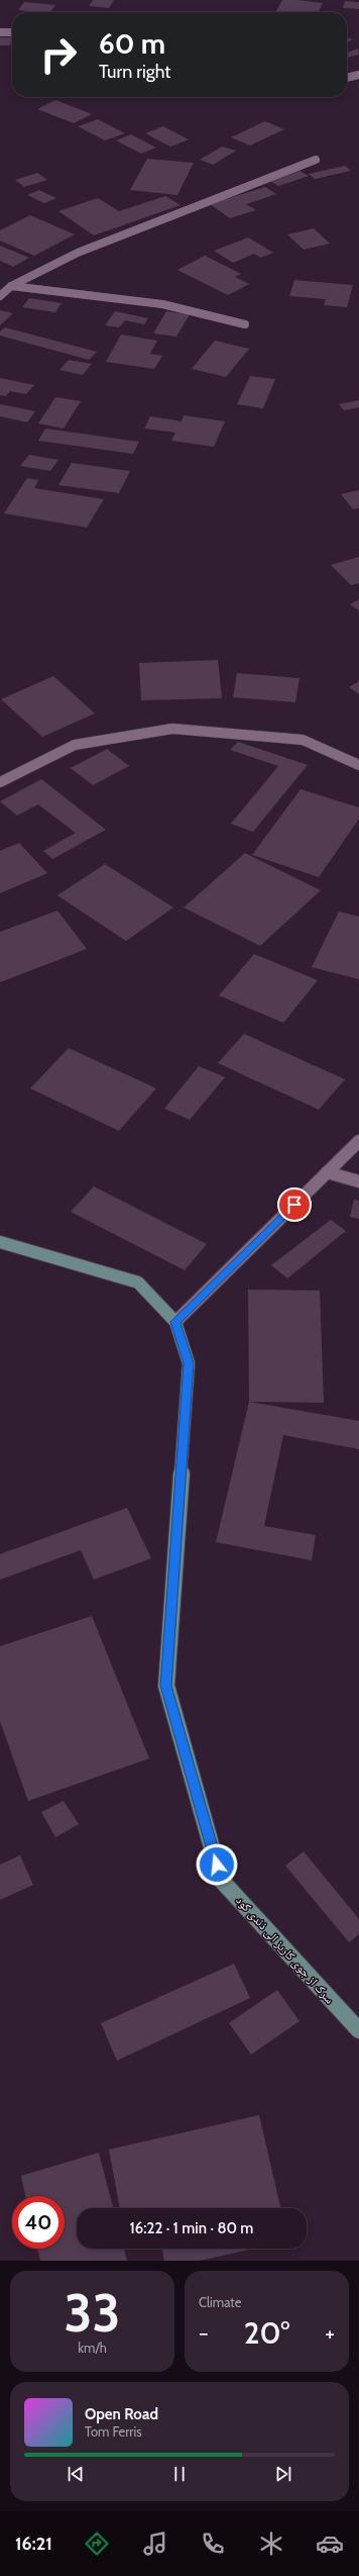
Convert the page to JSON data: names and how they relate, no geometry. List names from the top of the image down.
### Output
{
  "streets": {
    "street": ["سرک از جوی کاریز الی ذندی کود"]
  },
  "page": {
    "turn": ["60 m", "Turn right"],
    "limit": "40",
    "trip": "16:22 · 1 min · 80 m",
    "tile": [
      ["33", "km/h"],
      "Climate"
    ],
    "heat": ["−", "20°", "+"],
    "song": ["Open Road", "Tom Ferris"],
    "tabs": "16:21"
  }
}
